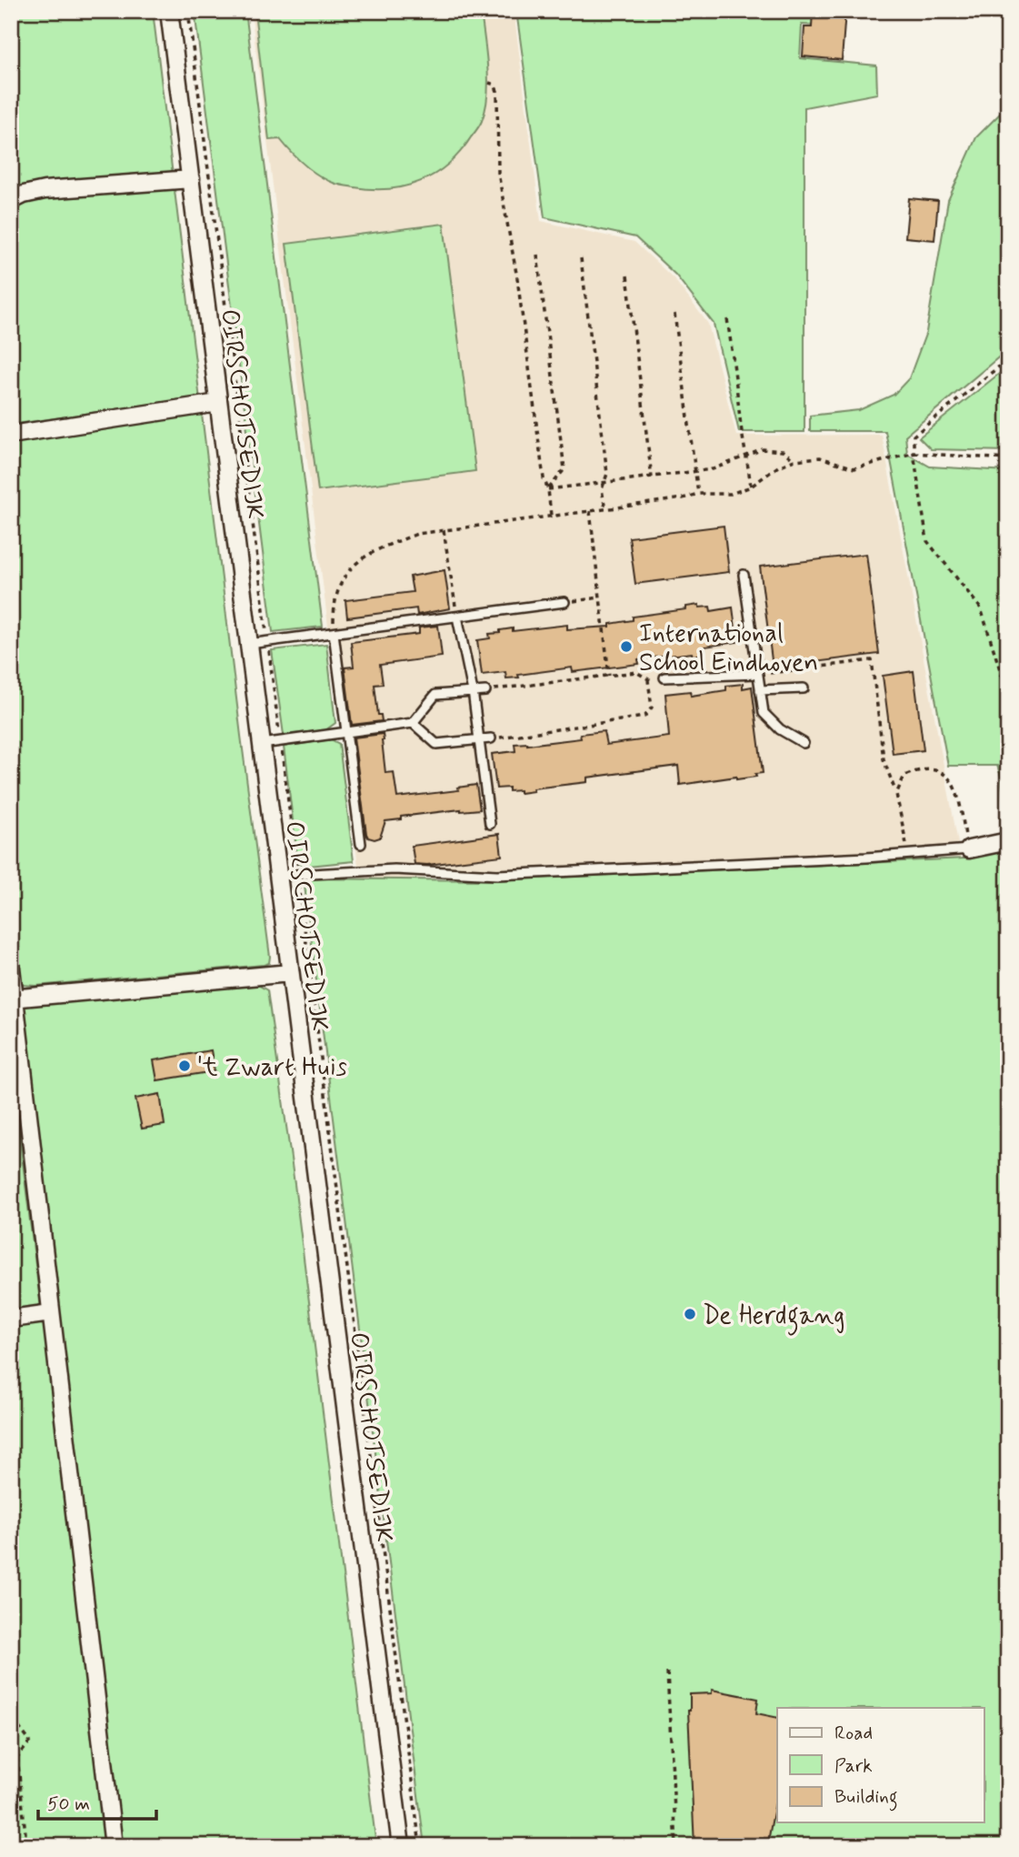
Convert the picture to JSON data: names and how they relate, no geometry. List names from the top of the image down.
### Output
{
  "streets": {
    "street": ["OIRSCHOTSEDIJK"]
  },
  "places": ["International School Eindhoven", "'t Zwart Huis", "De Herdgang"],
  "legend": ["Road", "Park", "Building"],
  "scale_bar": "50 m"
}
